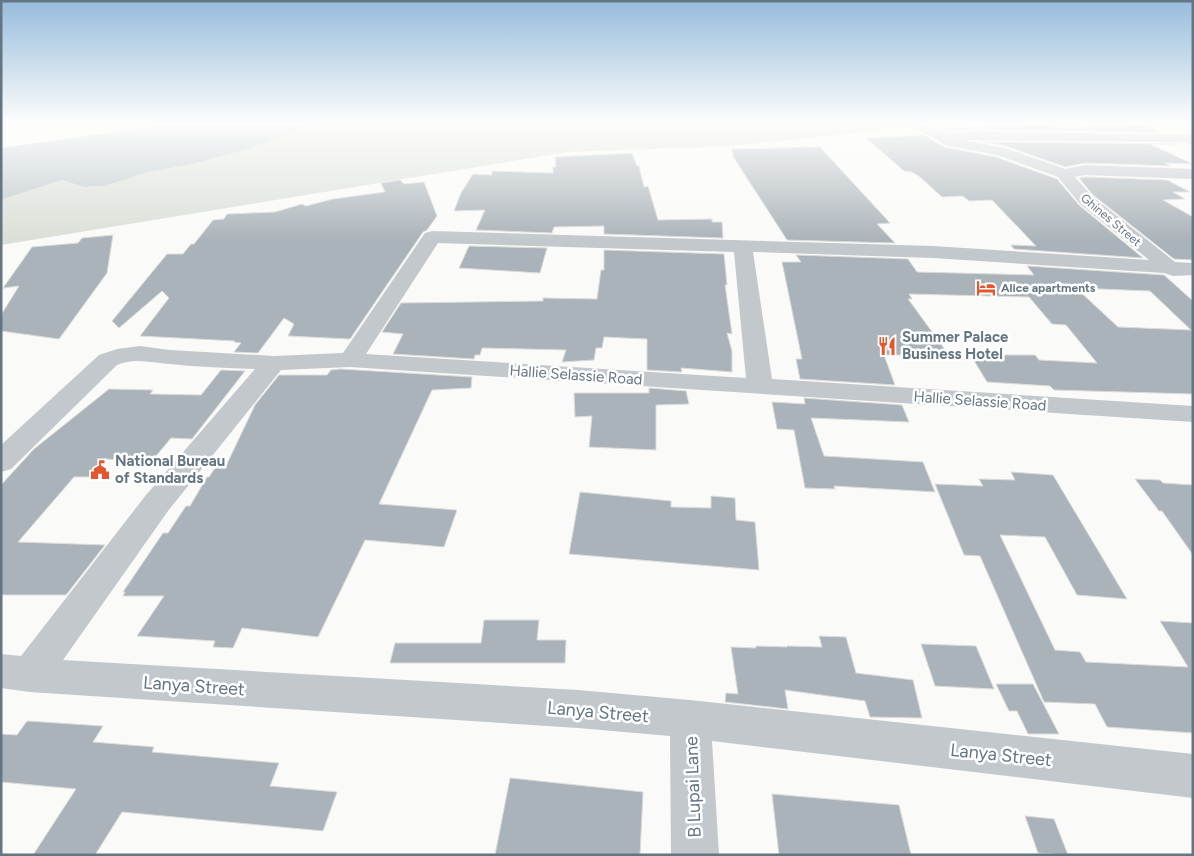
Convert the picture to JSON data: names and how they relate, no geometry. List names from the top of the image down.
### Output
{
  "streets": {
    "street": [
      "Ghines Street",
      "Hallie Selassie Road",
      "Lanya Street",
      "B Lupai Lane"
    ]
  },
  "crossings": [
    ["Lanya Street", "B Lupai Lane"]
  ],
  "places": {
    "hotel": ["Alice apartments"],
    "restaurant": ["Summer Palace Business Hotel"],
    "public building": ["National Bureau of Standards"]
  }
}
